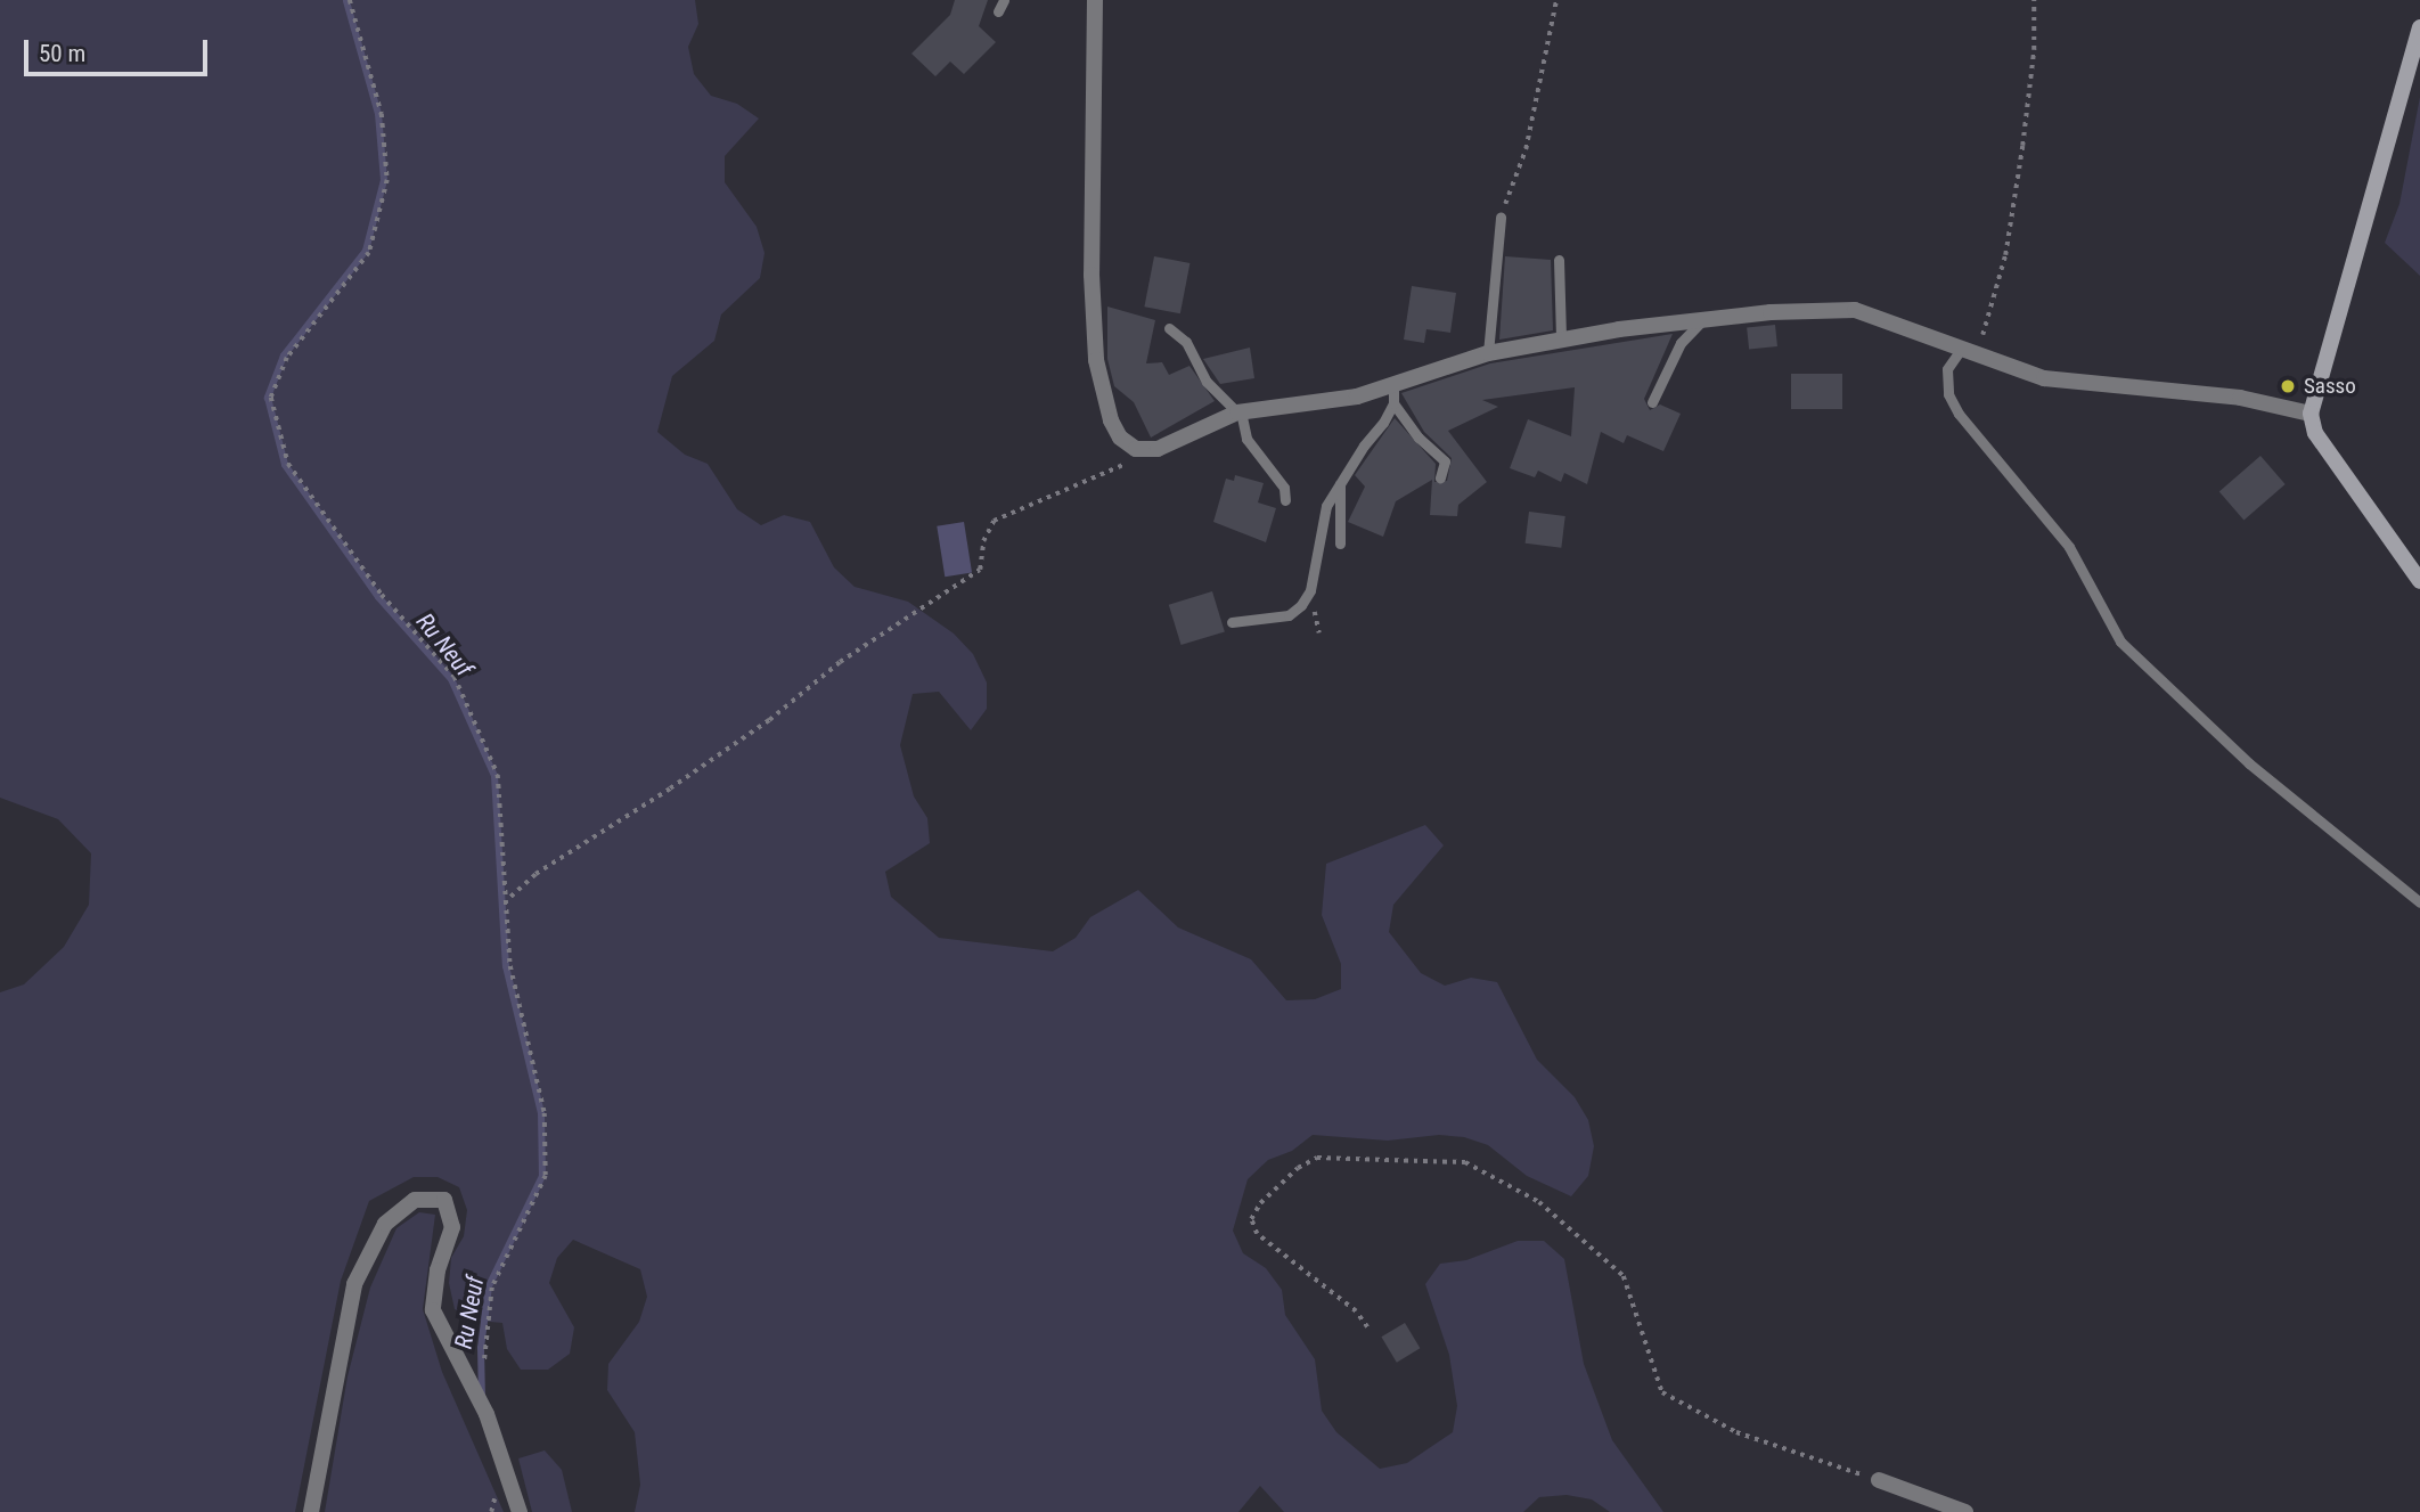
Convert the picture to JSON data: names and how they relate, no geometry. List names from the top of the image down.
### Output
{
  "water": ["Ru Neuf"],
  "places": ["Sasso"],
  "scale_bar": "50 m"
}
